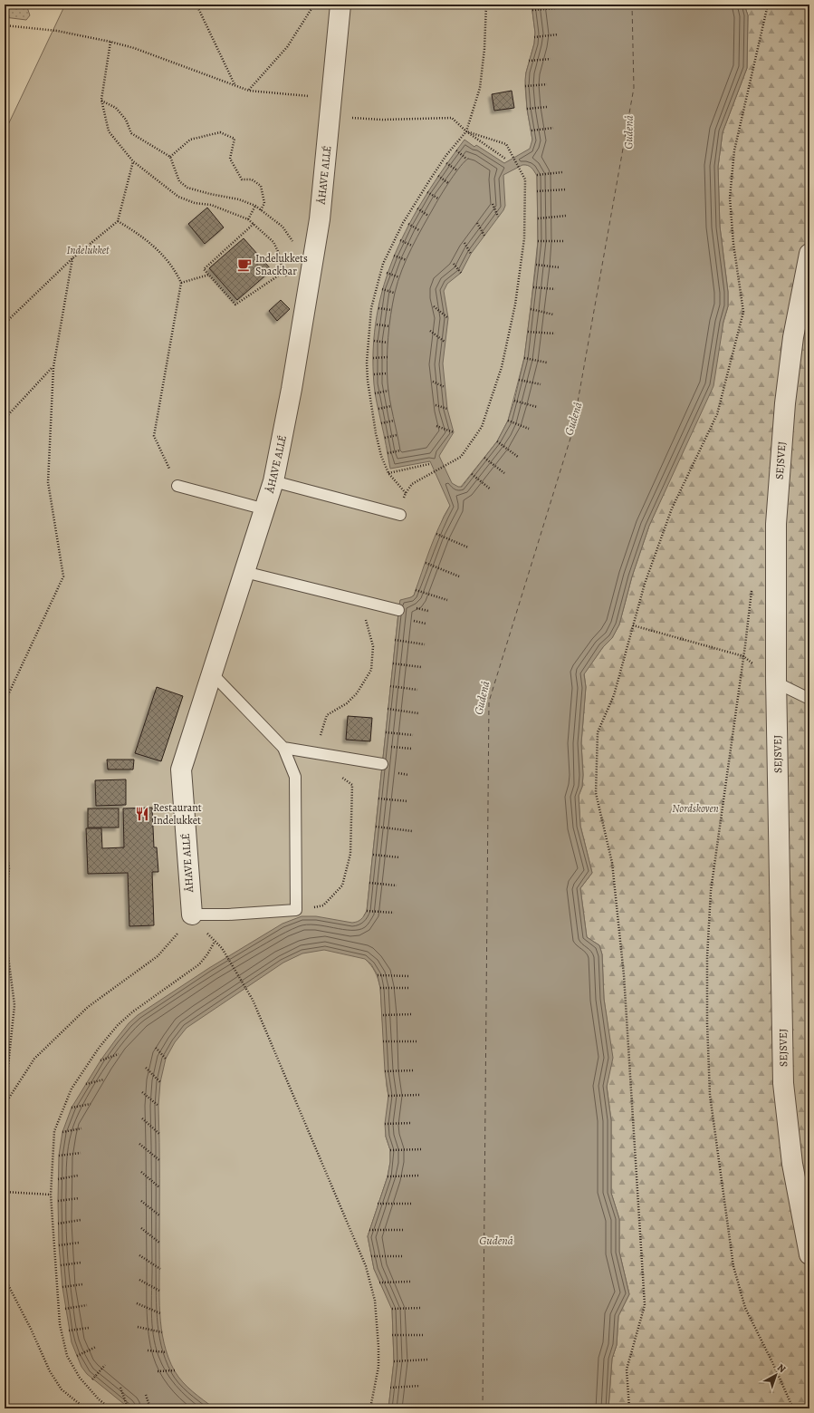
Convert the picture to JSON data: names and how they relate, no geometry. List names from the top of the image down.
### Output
{
  "streets": {
    "street": ["ÅHAVE ALLÉ", "SEJSVEJ"]
  },
  "water": ["Gudenå"],
  "parks": ["Indelukket", "Nordskoven"],
  "places": {
    "cafe": ["Indelukkets Snackbar"],
    "restaurant": ["Restaurant Indelukket"]
  },
  "north": "top right"
}
